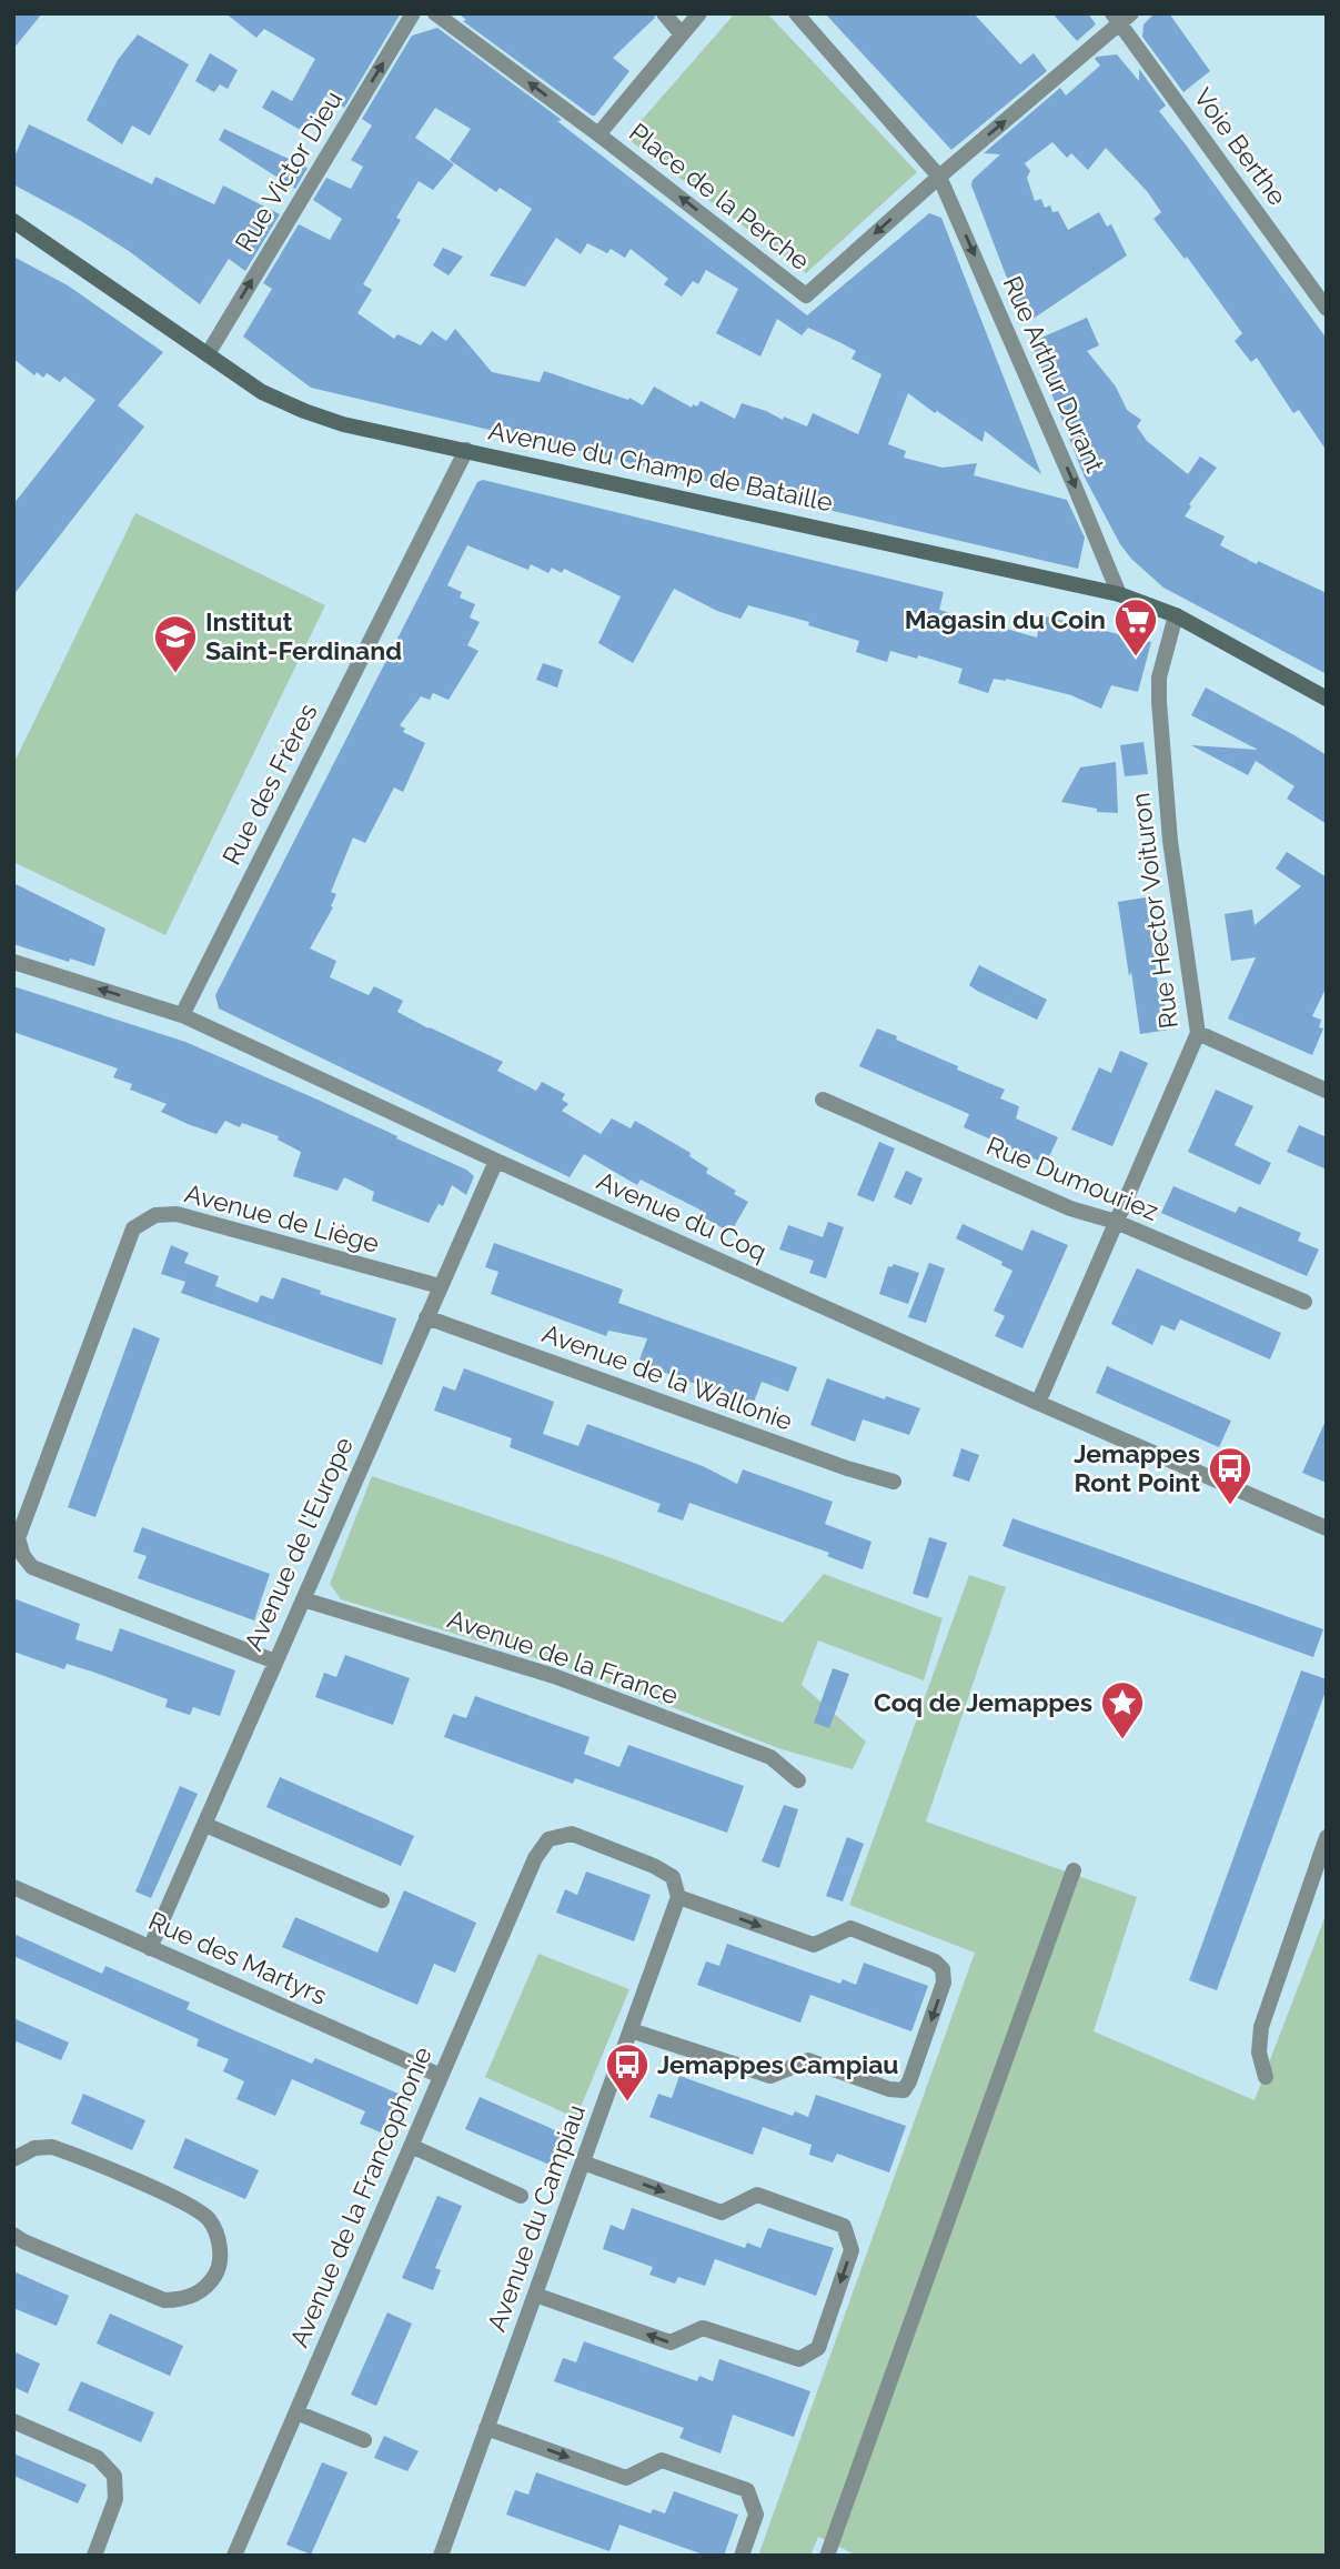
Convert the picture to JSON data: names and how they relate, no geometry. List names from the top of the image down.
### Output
{
  "streets": {
    "street": [
      "Voie Berthe",
      "Rue Victor Dieu",
      "Place de la Perche",
      "Rue Arthur Durant",
      "Avenue du Champ de Bataille",
      "Rue des Frères",
      "Rue Hector Voituron",
      "Rue Dumouriez",
      "Avenue du Coq",
      "Avenue de Liège",
      "Avenue de la Wallonie",
      "Avenue de l'Europe",
      "Avenue de la France",
      "Rue des Martyrs",
      "Avenue de la Francophonie",
      "Avenue du Campiau"
    ]
  },
  "crossings": [
    ["Rue Victor Dieu", "Avenue du Champ de Bataille"],
    ["Place de la Perche", "Rue Arthur Durant"],
    ["Rue Arthur Durant", "Avenue du Champ de Bataille"],
    ["Avenue du Champ de Bataille", "Rue des Frères"],
    ["Avenue du Champ de Bataille", "Rue Hector Voituron"],
    ["Rue des Frères", "Avenue du Coq"],
    ["Rue Hector Voituron", "Rue Dumouriez"],
    ["Rue Hector Voituron", "Avenue du Coq"],
    ["Avenue du Coq", "Avenue de l'Europe"],
    ["Avenue de Liège", "Avenue de l'Europe"],
    ["Avenue de la Wallonie", "Avenue de l'Europe"],
    ["Avenue de l'Europe", "Avenue de la France"],
    ["Avenue de l'Europe", "Rue des Martyrs"],
    ["Rue des Martyrs", "Avenue de la Francophonie"],
    ["Avenue de la Francophonie", "Avenue du Campiau"]
  ],
  "one_way": ["Rue Victor Dieu", "Rue Arthur Durant"],
  "places": {
    "supermarket": ["Magasin du Coin"],
    "school or university": ["Institut Saint-Ferdinand"],
    "bus stop": ["Jemappes Ront Point", "Jemappes Campiau"],
    "place": ["Coq de Jemappes"]
  }
}
